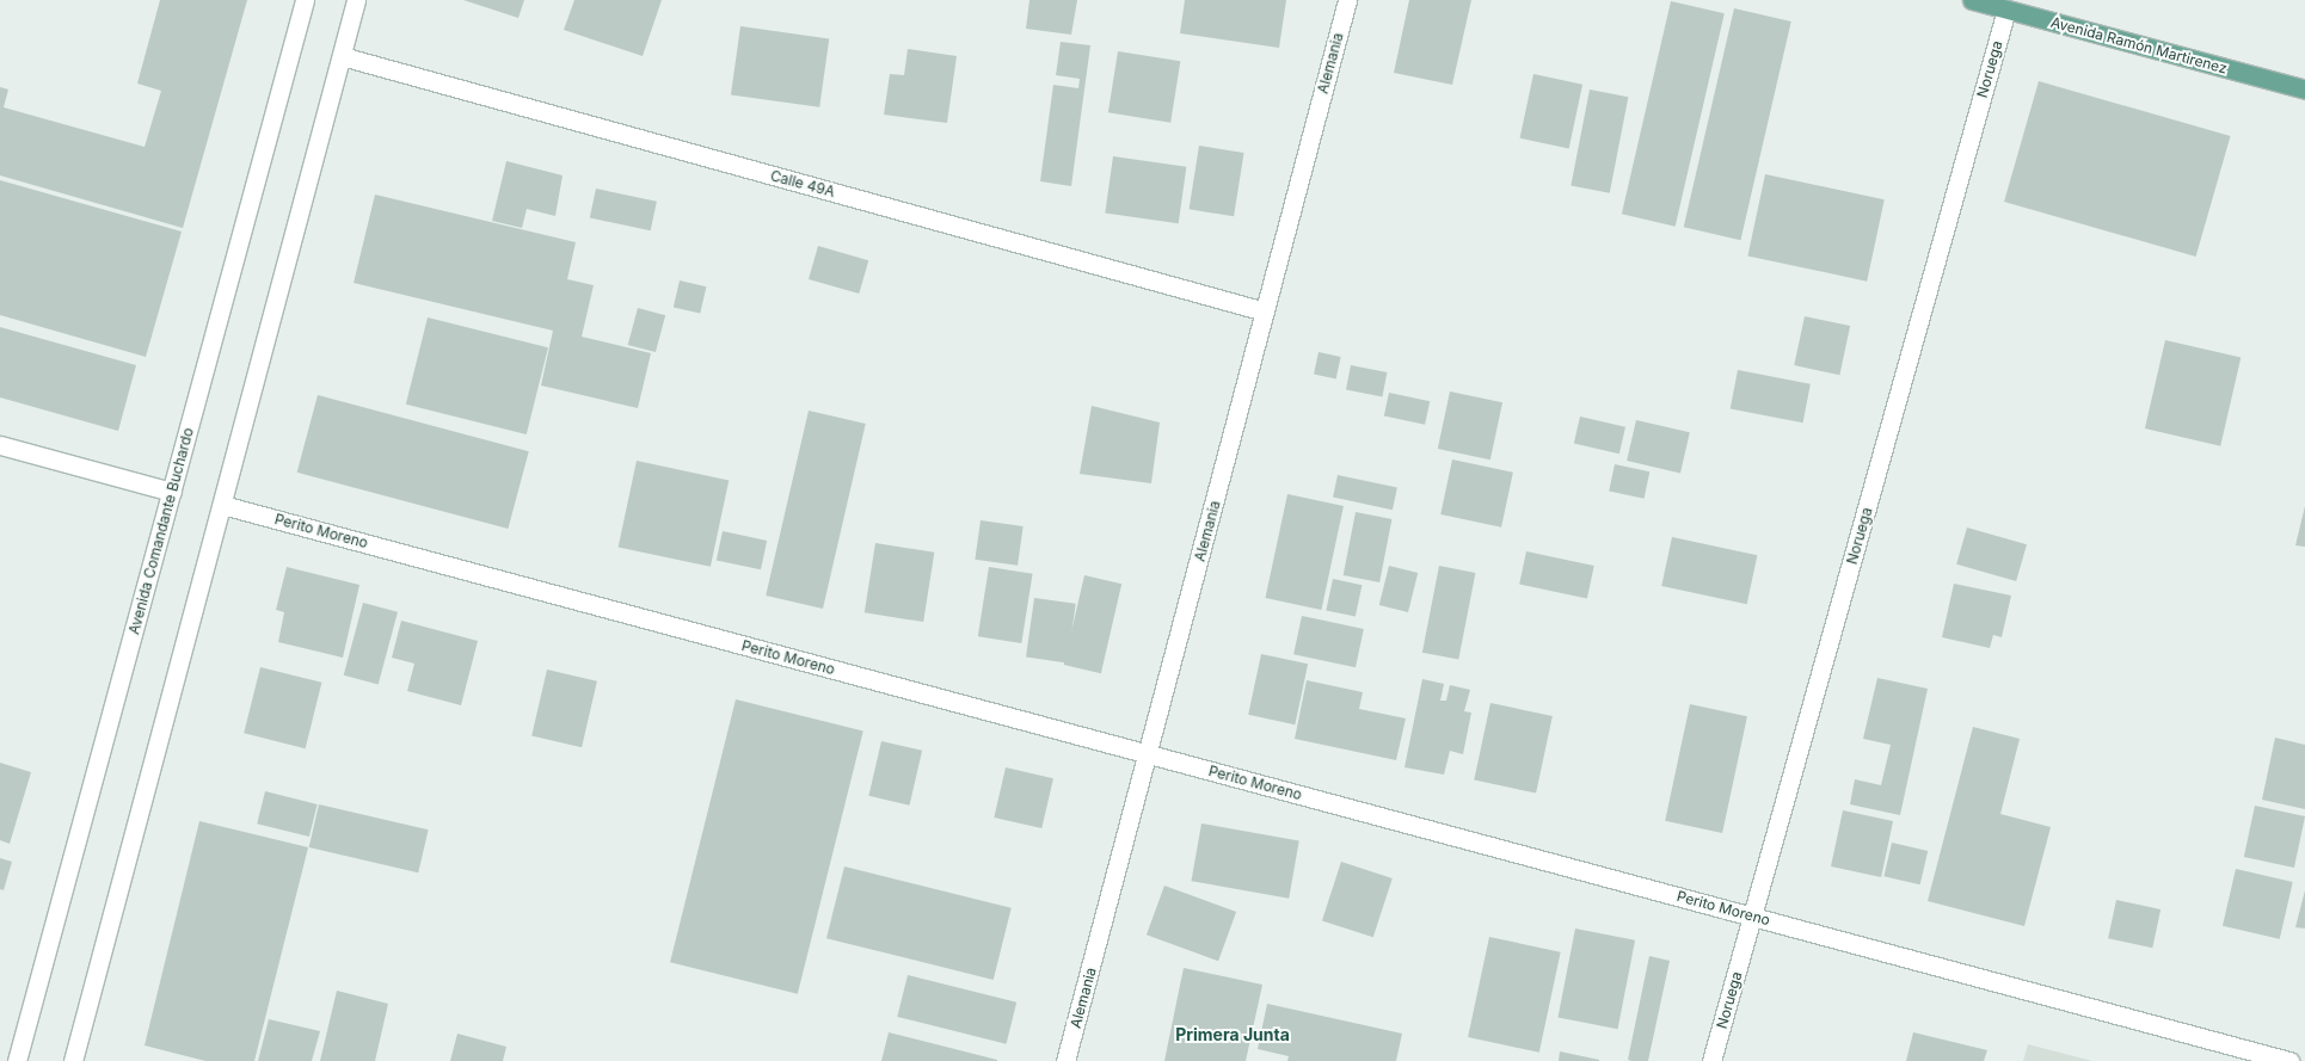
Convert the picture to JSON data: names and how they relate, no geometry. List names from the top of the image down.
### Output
{
  "streets": {
    "main road": ["Avenida Ramón Martirenez"],
    "street": [
      "Alemania",
      "Noruega",
      "Calle 49A",
      "Avenida Comandante Buchardo",
      "Perito Moreno"
    ]
  },
  "crossings": [
    ["Avenida Ramón Martirenez", "Noruega"],
    ["Alemania", "Calle 49A"],
    ["Alemania", "Perito Moreno"],
    ["Noruega", "Perito Moreno"]
  ],
  "districts": ["Primera Junta"]
}
